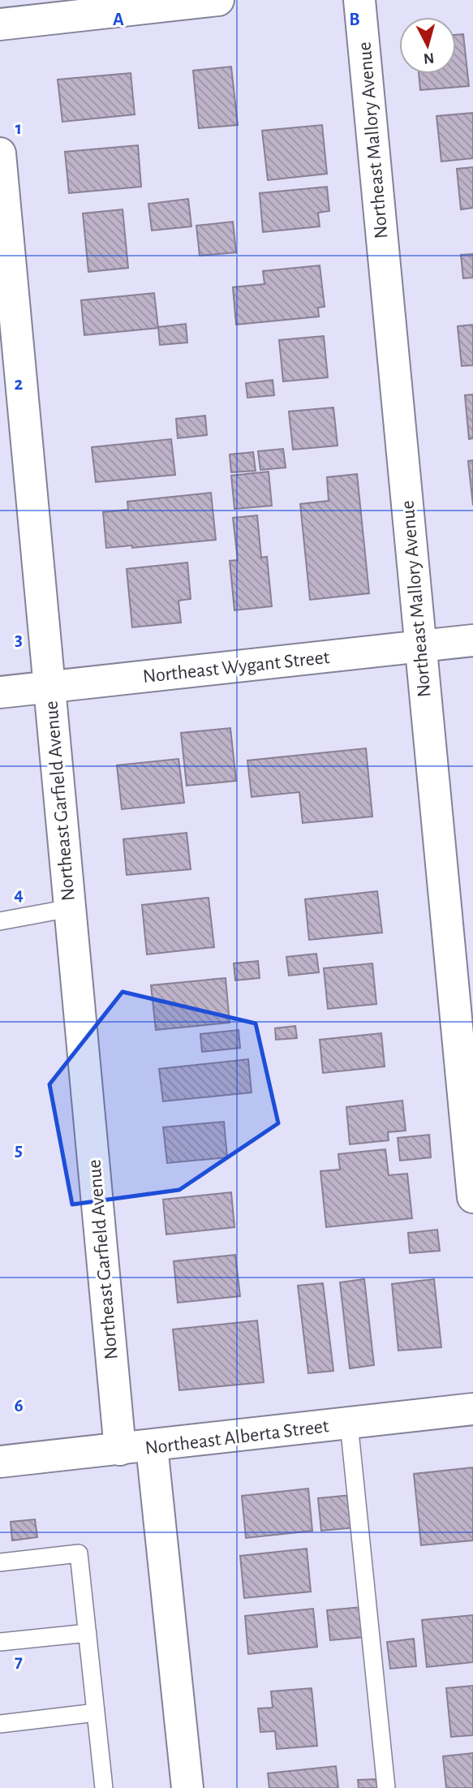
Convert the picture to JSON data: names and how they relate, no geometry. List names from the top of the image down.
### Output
{
  "streets": {
    "street": [
      "Northeast Mallory Avenue",
      "Northeast Wygant Street",
      "Northeast Garfield Avenue",
      "Northeast Alberta Street"
    ]
  },
  "crossings": [
    ["Northeast Mallory Avenue", "Northeast Wygant Street"],
    ["Northeast Wygant Street", "Northeast Garfield Avenue"],
    ["Northeast Garfield Avenue", "Northeast Alberta Street"]
  ],
  "north": "bottom",
  "grid": {
    "columns": ["A", "B"],
    "rows": [
      "1",
      "2",
      "3",
      "4",
      "5",
      "6",
      "7"
    ]
  }
}
